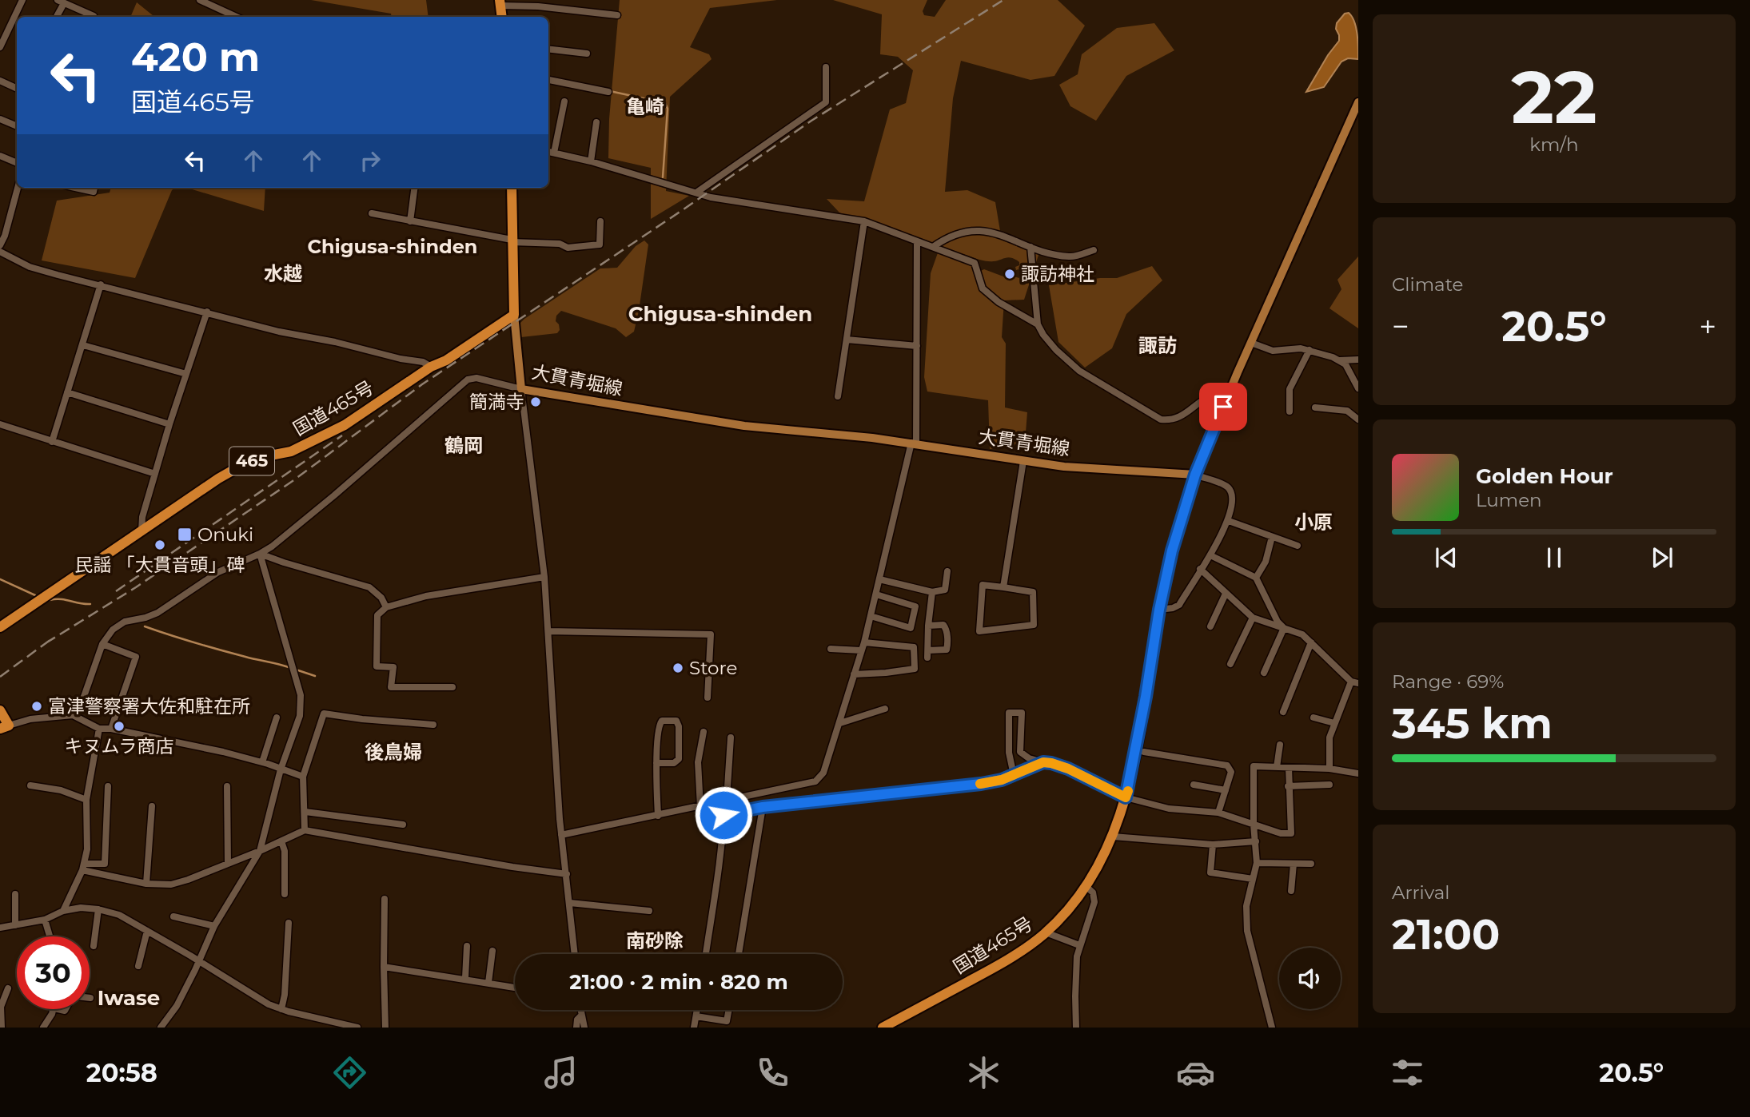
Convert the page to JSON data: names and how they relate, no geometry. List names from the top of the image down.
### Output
{
  "streets": {
    "highway": ["国道465号", "465"],
    "main road": ["大貫青堀線"]
  },
  "crossings": [
    ["大貫青堀線", "国道465号"]
  ],
  "districts": [
    "亀崎",
    "Chigusa-shinden",
    "水越",
    "Chigusa-shinden",
    "諏訪",
    "鶴岡",
    "小原",
    "後鳥婦",
    "南砂除",
    "Iwase"
  ],
  "places": {
    "other": [
      "諏訪神社",
      "簡満寺",
      "民謡 「大貫音頭」碑",
      "Store",
      "富津警察署大佐和駐在所",
      "キヌムラ商店"
    ],
    "transit": ["Onuki"]
  },
  "page": {
    "tile": [
      ["22", "km/h"],
      "Climate",
      ["Range · 69%", "345 km"],
      ["Arrival", "21:00"]
    ],
    "turn": ["420 m", "国道465号"],
    "heat": ["−", "20.5°", "+"],
    "song": ["Golden Hour", "Lumen"],
    "limit": "30",
    "trip": "21:00 · 2 min · 820 m",
    "tabs": ["20:58", "20.5°"]
  }
}
